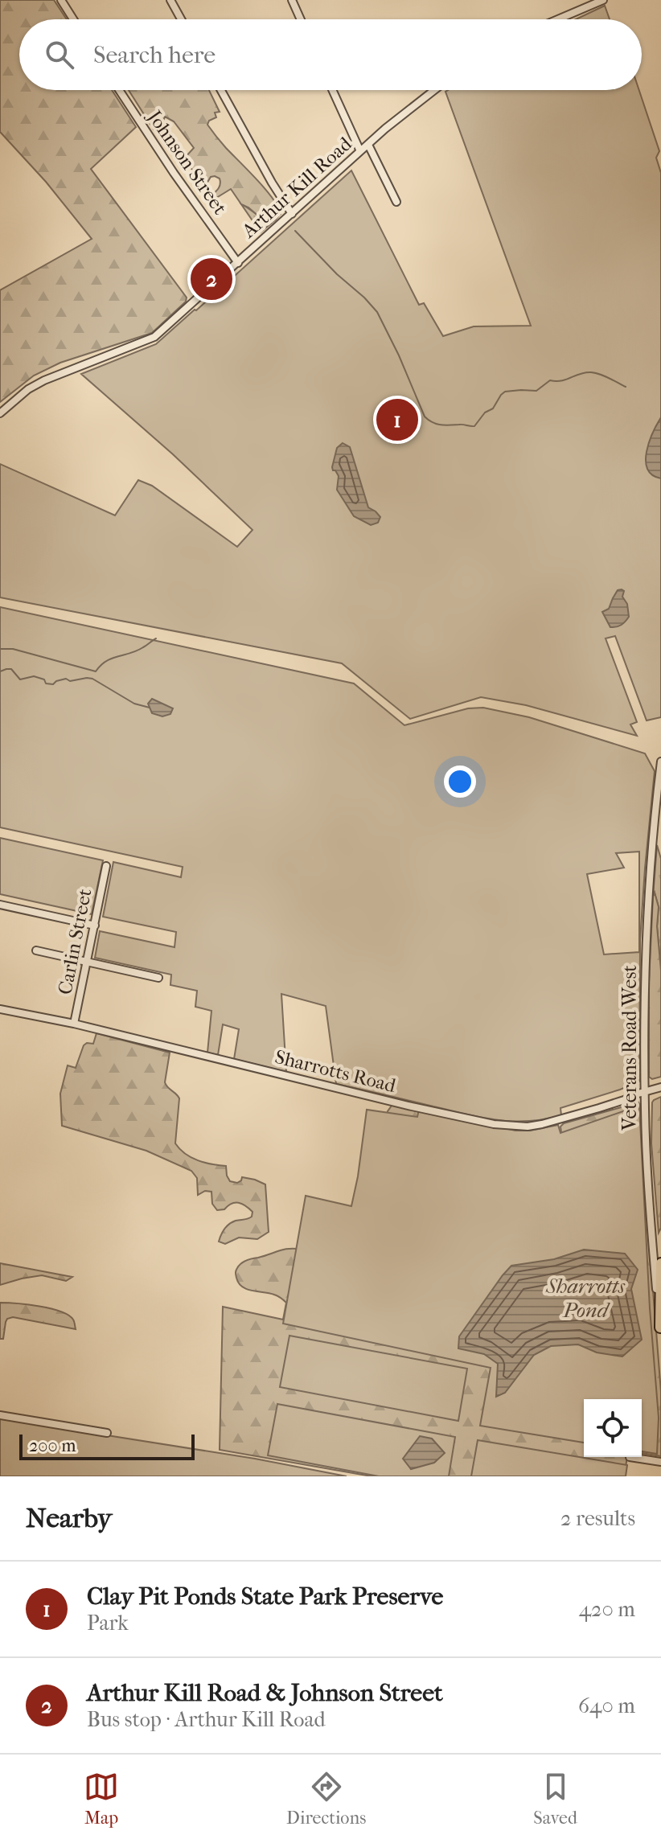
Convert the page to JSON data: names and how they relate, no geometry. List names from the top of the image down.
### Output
{
  "streets": {
    "street": [
      "Johnson Street",
      "Arthur Kill Road",
      "Carlin Street",
      "Veterans Road West",
      "Sharrotts Road"
    ]
  },
  "crossings": [
    ["Johnson Street", "Arthur Kill Road"],
    ["Carlin Street", "Sharrotts Road"],
    ["Veterans Road West", "Sharrotts Road"]
  ],
  "water": ["Sharrotts Pond"],
  "scale_bar": "200 m",
  "page": {
    "search": "Search here",
    "pins": ["2", "1"],
    "scale": "200 m",
    "heading": ["Nearby", "2 results"],
    "list": [
      {
        "mark": "1",
        "name": "Clay Pit Ponds State Park Preserve",
        "note": "Park",
        "value": "420 m"
      },
      {
        "mark": "2",
        "name": "Arthur Kill Road & Johnson Street",
        "note": "Bus stop · Arthur Kill Road",
        "value": "640 m"
      }
    ],
    "nav": ["Map", "Directions", "Saved"]
  }
}
